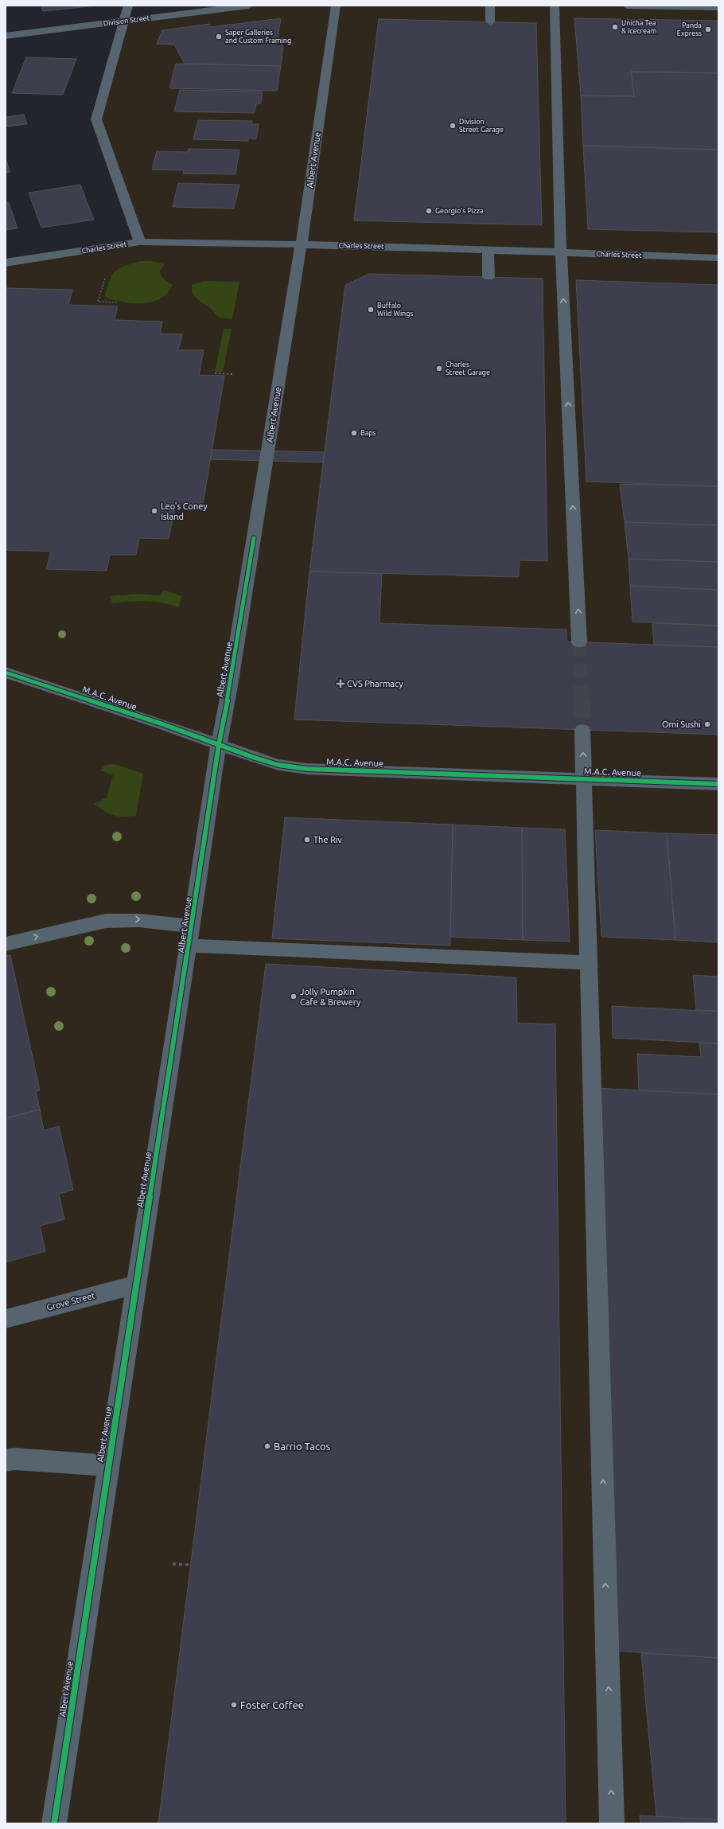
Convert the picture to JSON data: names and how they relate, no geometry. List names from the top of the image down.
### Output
{
  "streets": {
    "street": [
      "Division Street",
      "Albert Avenue",
      "Charles Street",
      "M.A.C. Avenue",
      "Grove Street"
    ]
  },
  "crossings": [
    ["Albert Avenue", "Charles Street"],
    ["Albert Avenue", "M.A.C. Avenue"],
    ["Albert Avenue", "Grove Street"]
  ],
  "places": {
    "other": [
      "Unicha Tea & Icecream",
      "Panda Express",
      "Saper Galleries and Custom Framing",
      "Division Street Garage",
      "Georgio's Pizza",
      "Buffalo Wild Wings",
      "Charles Street Garage",
      "Baps",
      "Leo's Coney Island",
      "Omi Sushi",
      "The Riv",
      "Jolly Pumpkin Cafe & Brewery",
      "Barrio Tacos",
      "Foster Coffee"
    ],
    "health": ["CVS Pharmacy"]
  }
}
